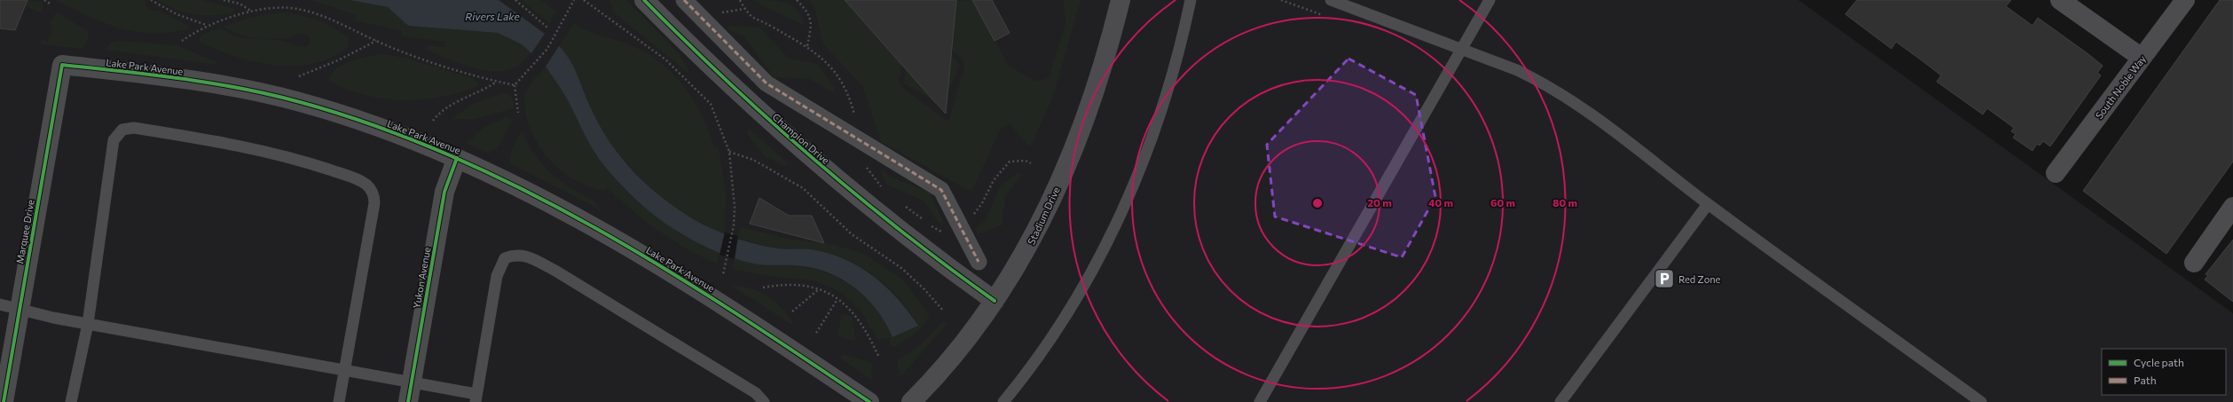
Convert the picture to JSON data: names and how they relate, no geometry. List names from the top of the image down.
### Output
{
  "streets": {
    "street": [
      "Lake Park Avenue",
      "South Noble Way",
      "Champion Drive",
      "Stadium Drive",
      "Marquee Drive",
      "Yukon Avenue"
    ]
  },
  "crossings": [
    ["Lake Park Avenue", "Marquee Drive"],
    ["Lake Park Avenue", "Yukon Avenue"],
    ["Champion Drive", "Stadium Drive"]
  ],
  "water": ["Rivers Lake"],
  "places": {
    "parking": ["Red Zone"]
  },
  "legend": ["Cycle path", "Path"],
  "rings": [
    "20 m",
    "40 m",
    "60 m",
    "80 m"
  ]
}
